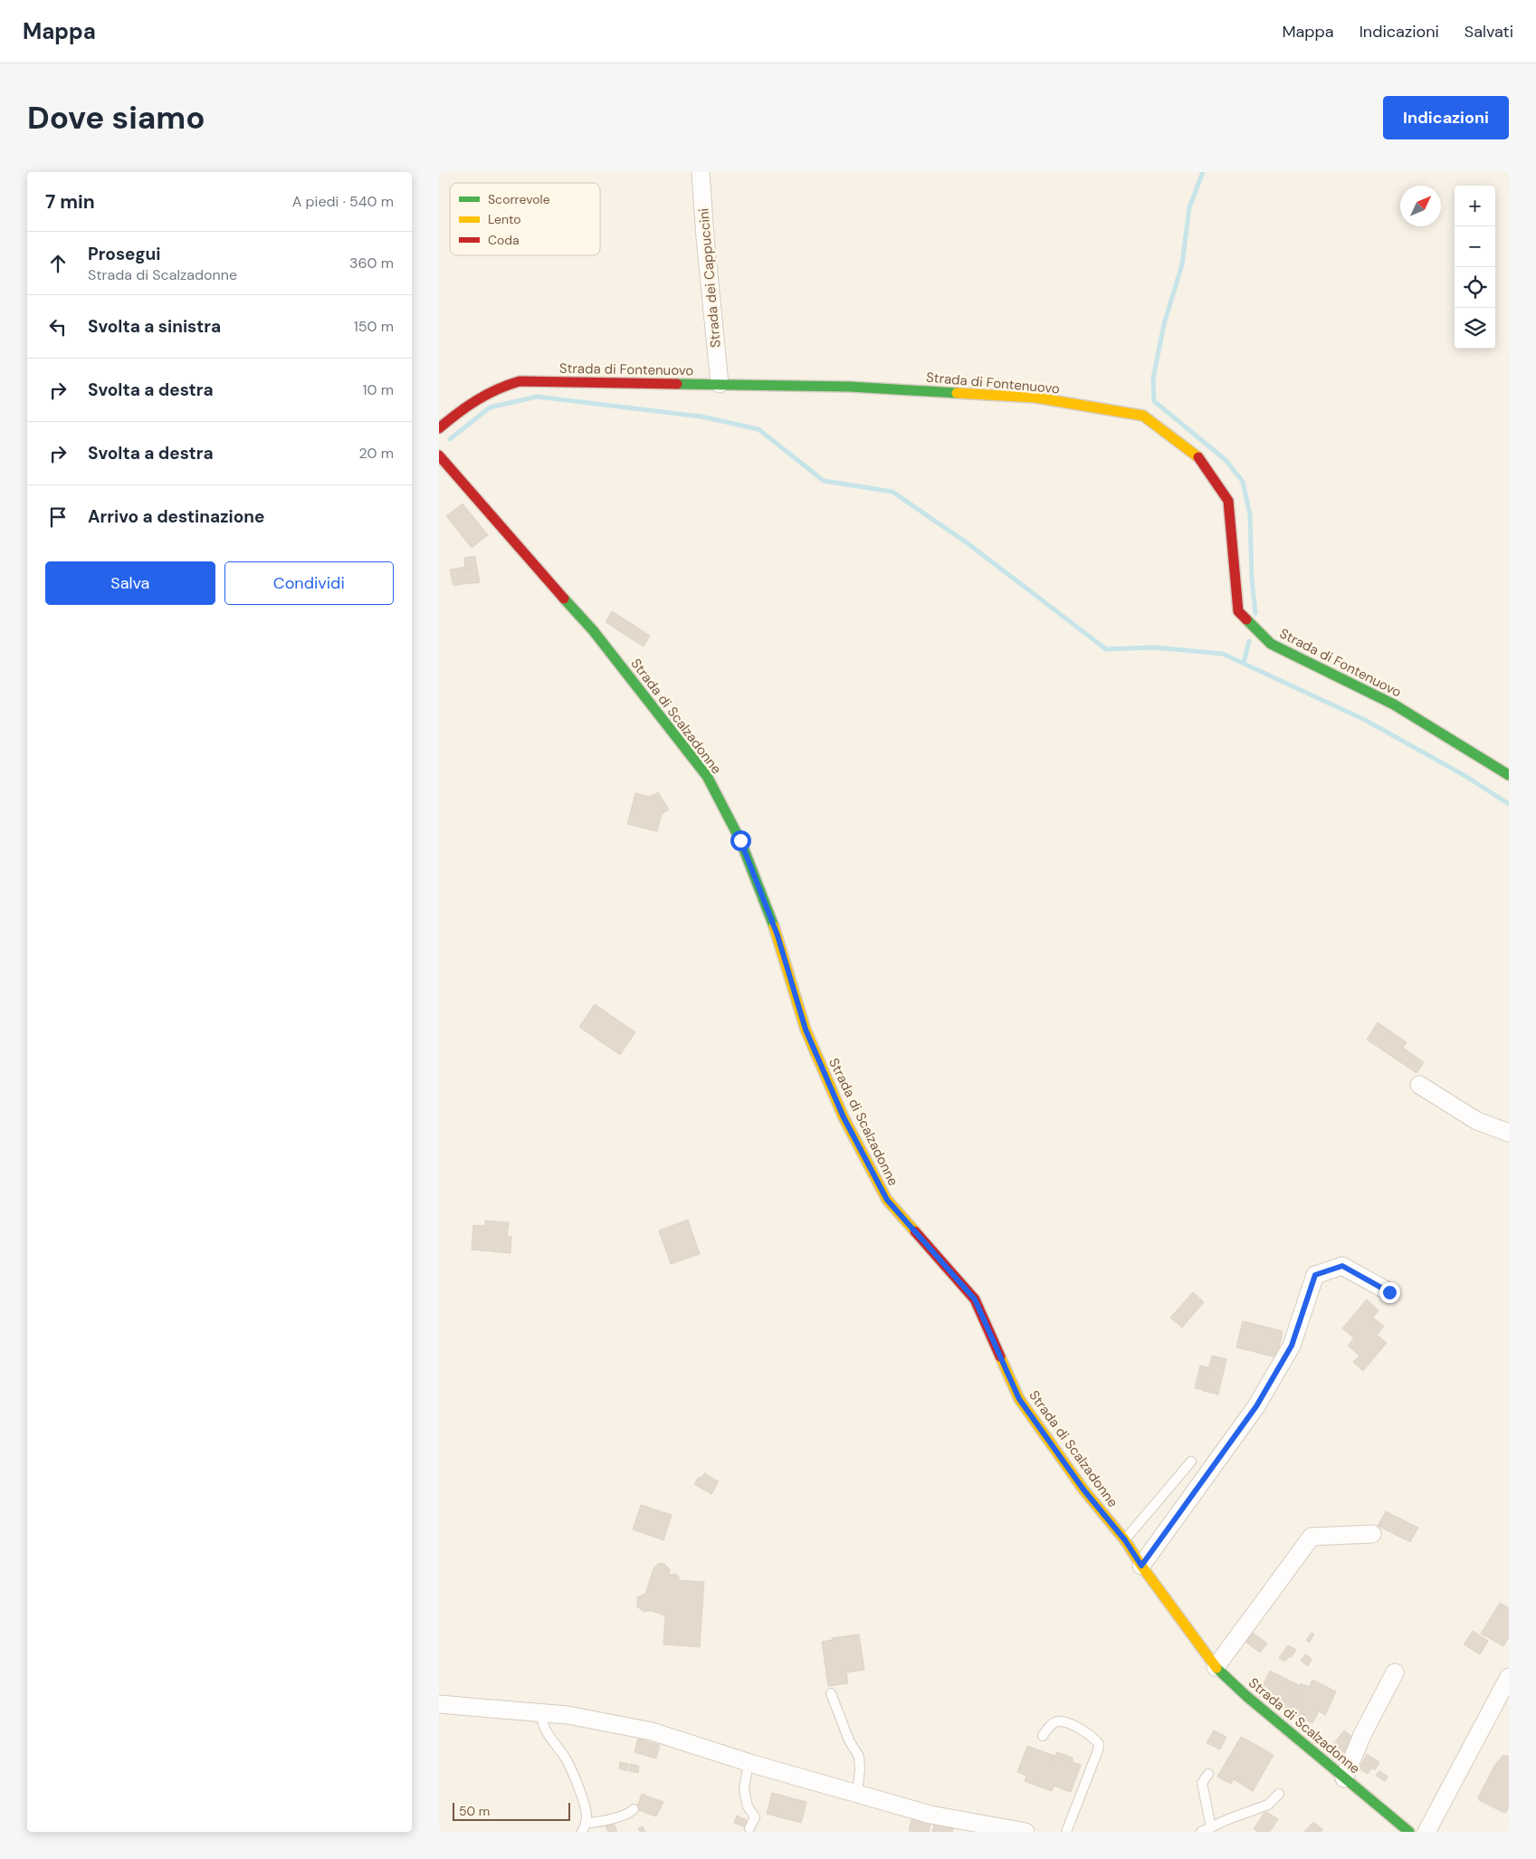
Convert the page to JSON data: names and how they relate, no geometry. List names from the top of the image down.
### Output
{
  "streets": {
    "street": ["Strada dei Cappuccini", "Strada di Fontenuovo", "Strada di Scalzadonne"]
  },
  "crossings": [
    ["Strada dei Cappuccini", "Strada di Fontenuovo"]
  ],
  "legend": ["Scorrevole", "Lento", "Coda"],
  "scale_bar": "50 m",
  "north": "top right",
  "page": {
    "header": "Mappa",
    "nav": ["Mappa", "Indicazioni", "Salvati"],
    "buttons": [
      "Indicazioni",
      ["Salva", "Condividi"]
    ],
    "title": "Dove siamo",
    "heading": ["7 min", "A piedi · 540 m"],
    "map_buttons": ["+", "−"],
    "list": [
      ["Prosegui", "Strada di Scalzadonne", "360 m"],
      ["Svolta a sinistra", "150 m"],
      ["Svolta a destra", "10 m"],
      ["Svolta a destra", "20 m"],
      "Arrivo a destinazione"
    ],
    "scale": "50 m"
  }
}
